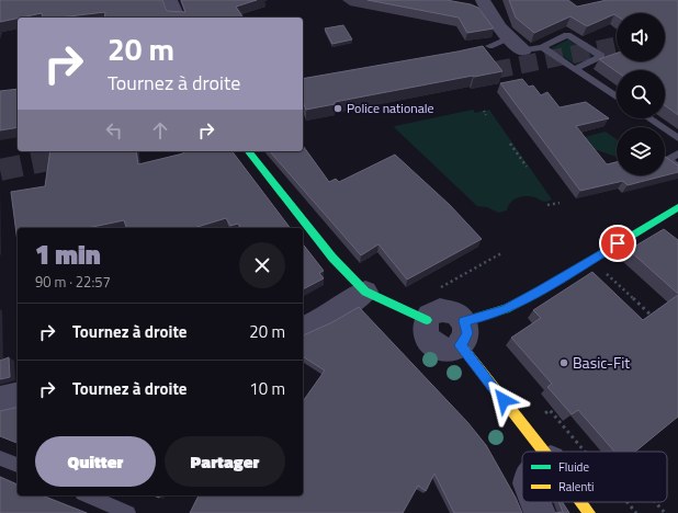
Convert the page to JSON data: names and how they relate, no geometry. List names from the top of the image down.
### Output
{
  "places": ["Police nationale", "Basic-Fit"],
  "legend": ["Fluide", "Ralenti"],
  "page": {
    "turn": ["20 m", "Tournez à droite"],
    "heading": ["1 min", "90 m · 22:57"],
    "list": [
      {
        "name": "Tournez à droite",
        "value": "20 m"
      },
      {
        "name": "Tournez à droite",
        "value": "10 m"
      }
    ],
    "buttons": ["Quitter", "Partager"]
  }
}
